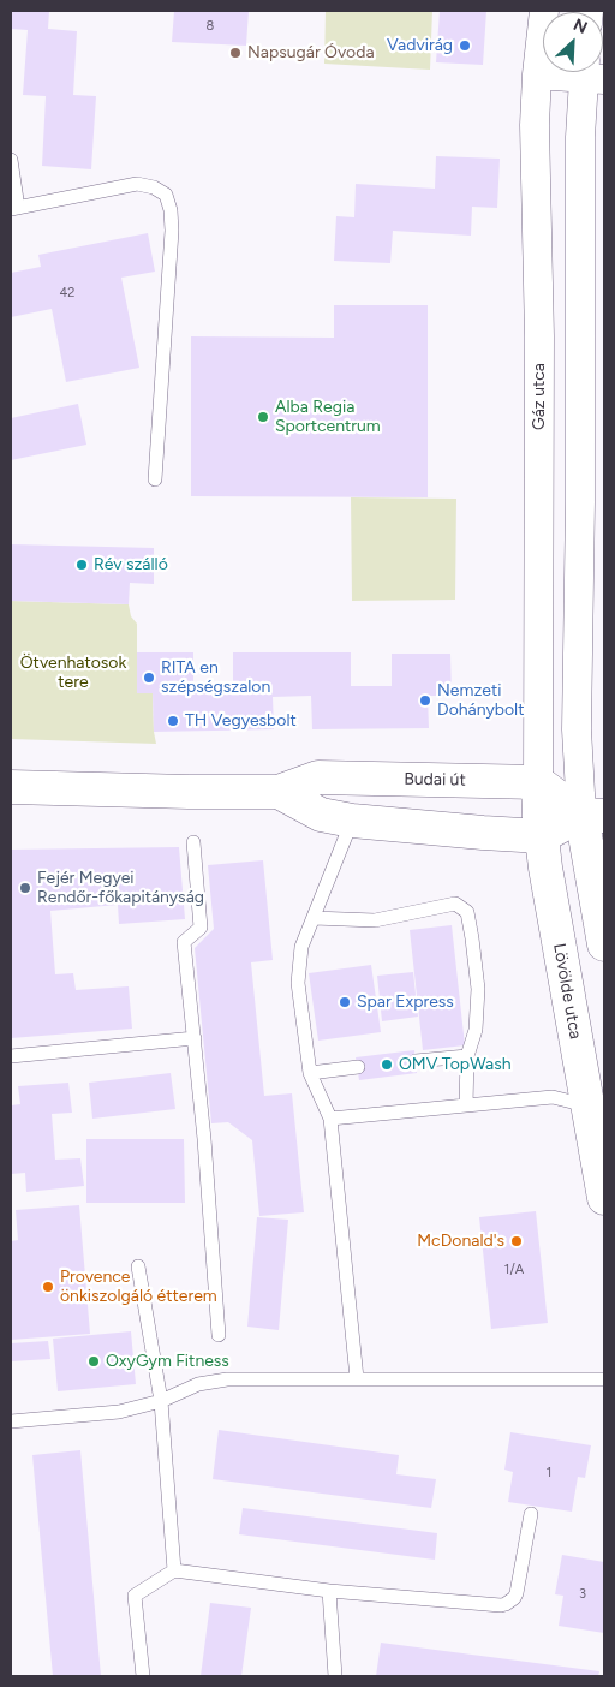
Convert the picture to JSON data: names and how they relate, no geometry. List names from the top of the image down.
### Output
{
  "streets": {
    "street": ["Gáz utca", "Budai út", "Lövölde utca"]
  },
  "crossings": [
    ["Gáz utca", "Budai út"],
    ["Gáz utca", "Lövölde utca"],
    ["Budai út", "Lövölde utca"]
  ],
  "parks": ["Ötvenhatosok tere"],
  "places": [
    "Vadvirág",
    "Napsugár Óvoda",
    "Alba Regia Sportcentrum",
    "Rév szálló",
    "RITA en szépségszalon",
    "Nemzeti Dohánybolt",
    "TH Vegyesbolt",
    "Fejér Megyei Rendőr-főkapitányság",
    "Spar Express",
    "OMV TopWash",
    "McDonald's",
    "Provence önkiszolgáló étterem",
    "OxyGym Fitness"
  ],
  "house_numbers": [
    "8",
    "42",
    "1/A",
    "1",
    "3"
  ],
  "north": "top right"
}
